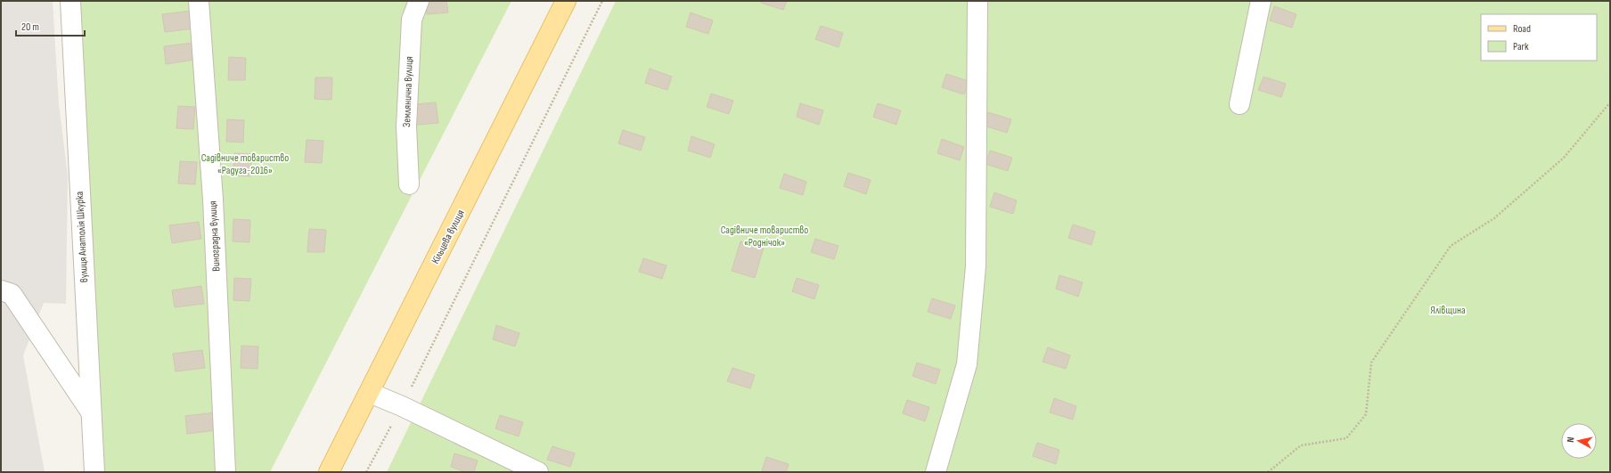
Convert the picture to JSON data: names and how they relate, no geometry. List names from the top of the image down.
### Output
{
  "streets": {
    "main road": ["Кільцева вулиця"],
    "street": ["Землянична вулиця", "Виноградна вулиця", "вулиця Анатолія Шкурка"]
  },
  "parks": ["Садівниче товариство «Радуга-2016»", "Садівниче товариство «Роднічок»", "Ялівщина"],
  "legend": ["Road", "Park"],
  "scale_bar": "20 m",
  "north": "left"
}
